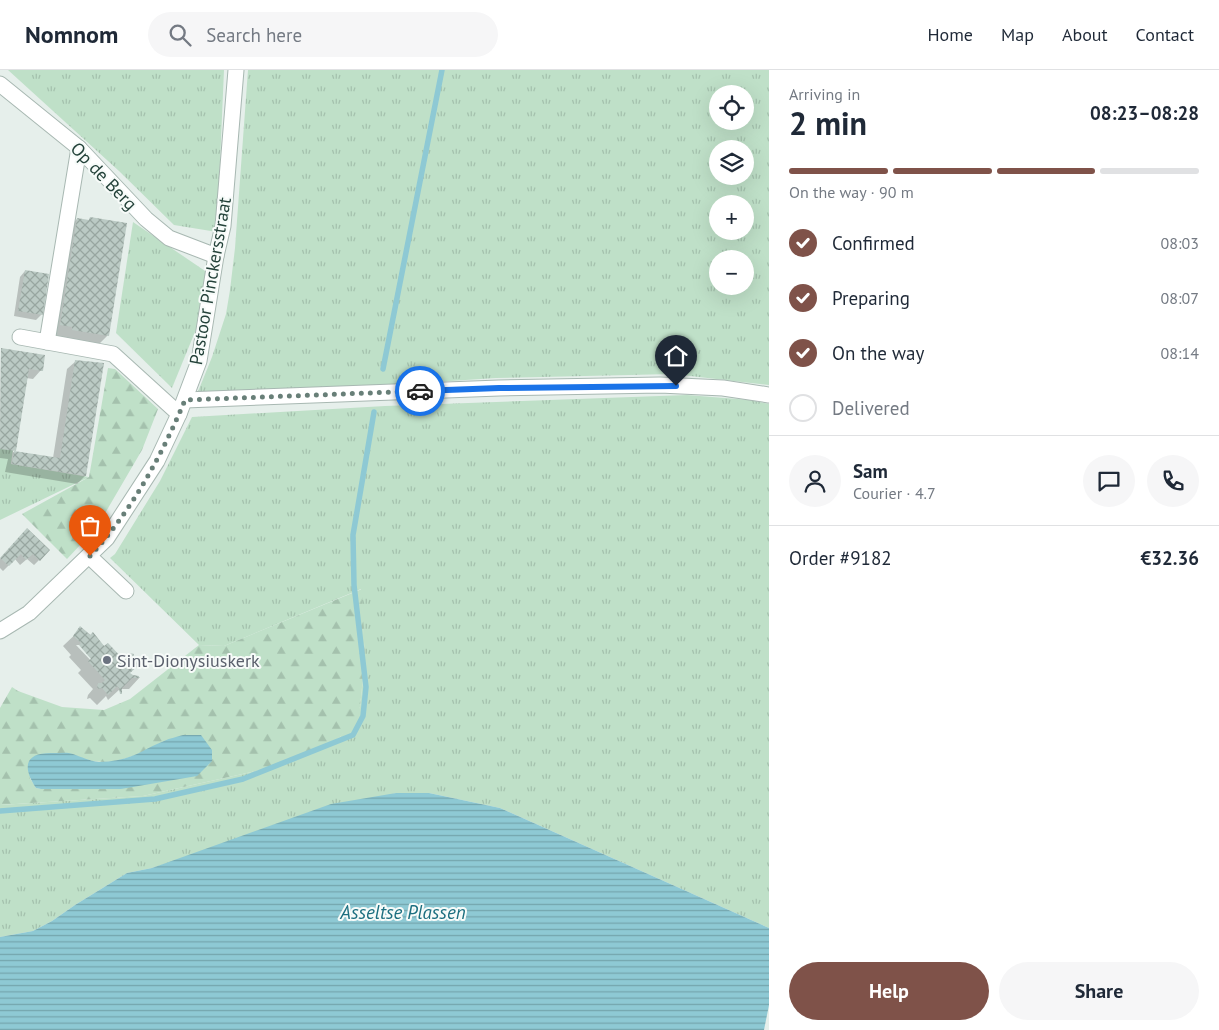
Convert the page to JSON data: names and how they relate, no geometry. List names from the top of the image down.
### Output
{
  "streets": {
    "street": ["Op de Berg", "Pastoor Pinckersstraat"]
  },
  "crossings": [
    ["Op de Berg", "Pastoor Pinckersstraat"]
  ],
  "water": ["Asseltse Plassen"],
  "places": ["Sint-Dionysiuskerk"],
  "page": {
    "header": "Nomnom",
    "search": "Search here",
    "nav": [
      "Home",
      "Map",
      "About",
      "Contact"
    ],
    "heading": ["2 min", "Arriving in", "08:23–08:28"],
    "panel": [
      "Sam",
      "Courier · 4.7",
      "Order #9182",
      "€32.36"
    ],
    "map_buttons": ["+", "−"],
    "bar": "On the way · 90 m",
    "list": [
      ["Confirmed", "08:03"],
      ["Preparing", "08:07"],
      ["On the way", "08:14"],
      "Delivered"
    ],
    "buttons": ["Help", "Share"]
  }
}
